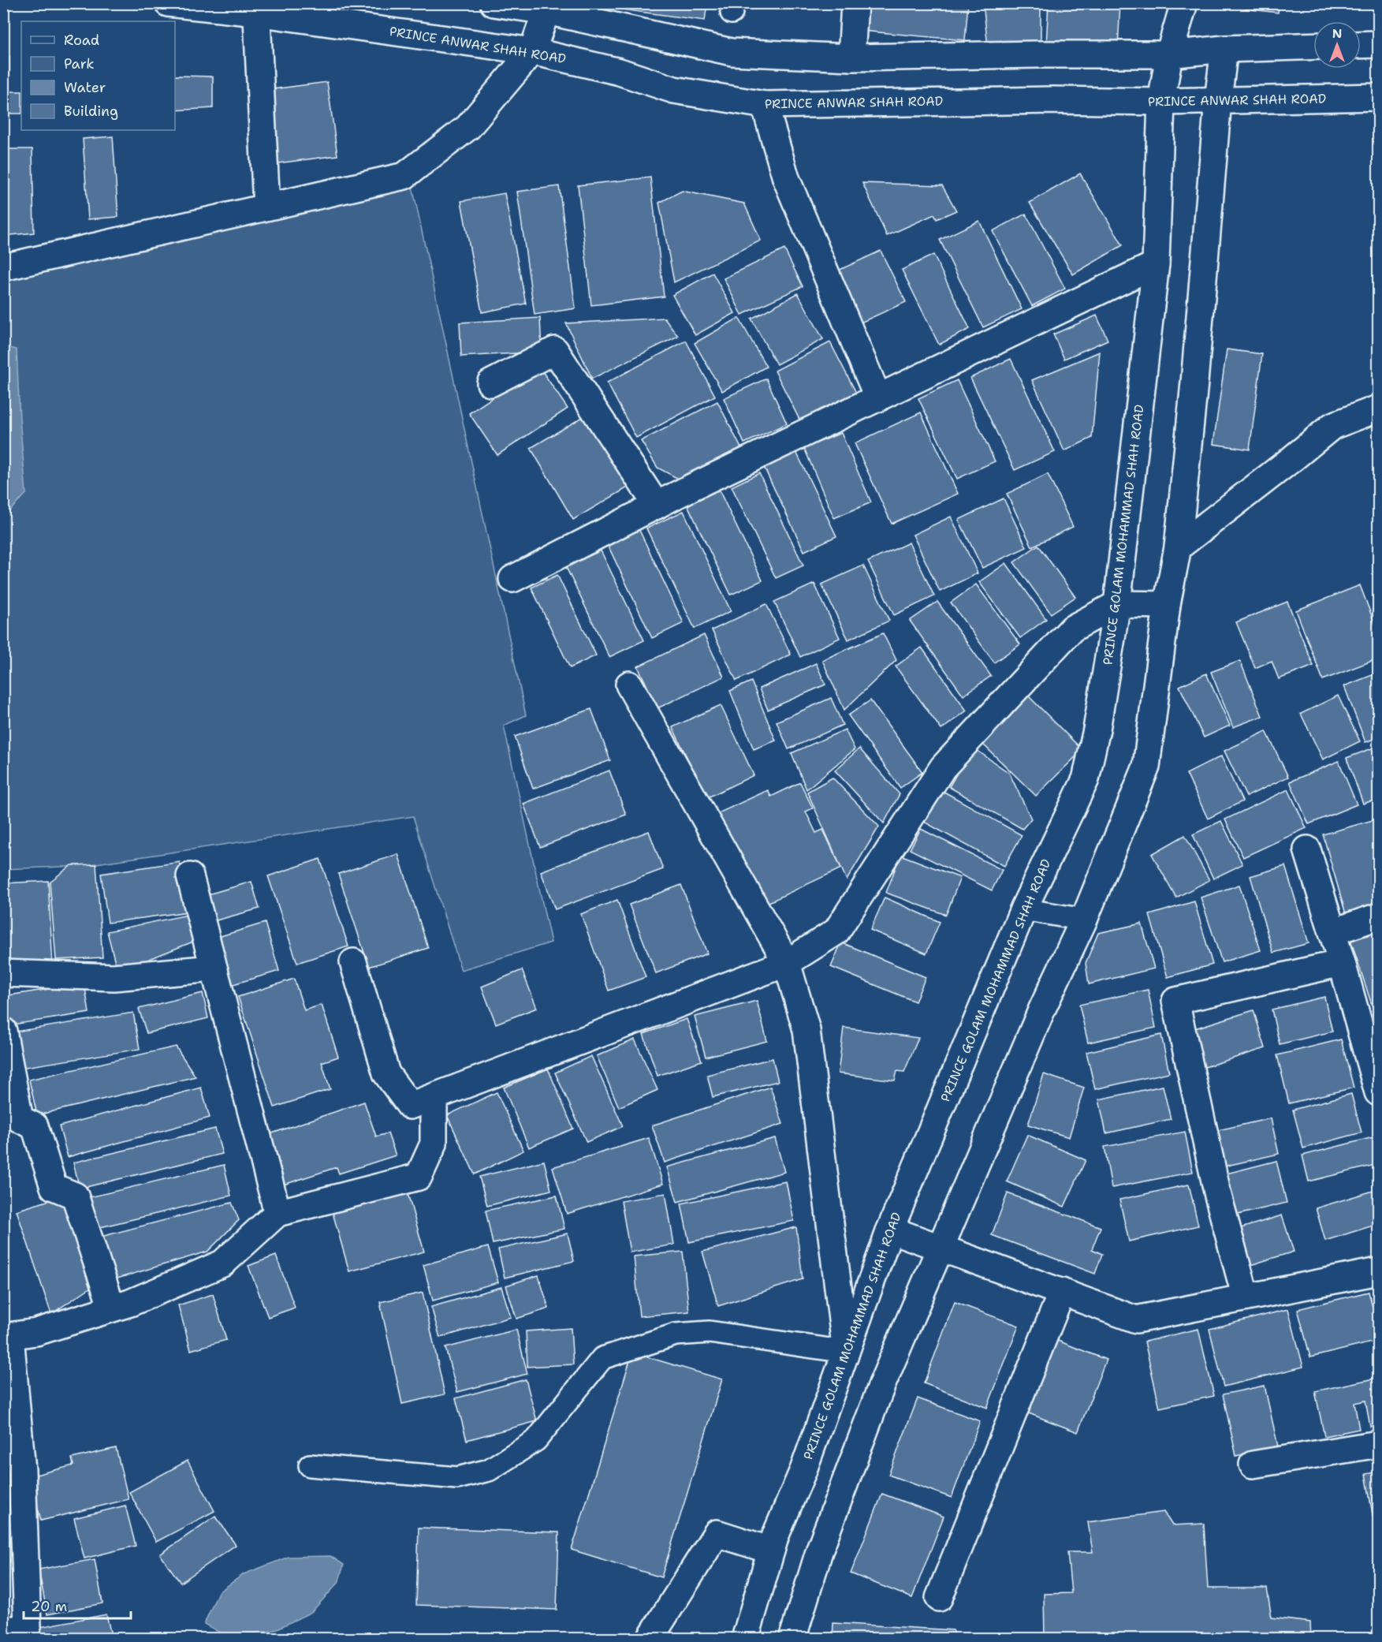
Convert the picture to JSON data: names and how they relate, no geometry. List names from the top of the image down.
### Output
{
  "streets": {
    "street": ["PRINCE ANWAR SHAH ROAD", "PRINCE GOLAM MOHAMMAD SHAH ROAD"]
  },
  "crossings": [
    ["PRINCE ANWAR SHAH ROAD", "PRINCE GOLAM MOHAMMAD SHAH ROAD"]
  ],
  "legend": [
    "Road",
    "Park",
    "Water",
    "Building"
  ],
  "scale_bar": "20 m",
  "north": "top"
}
